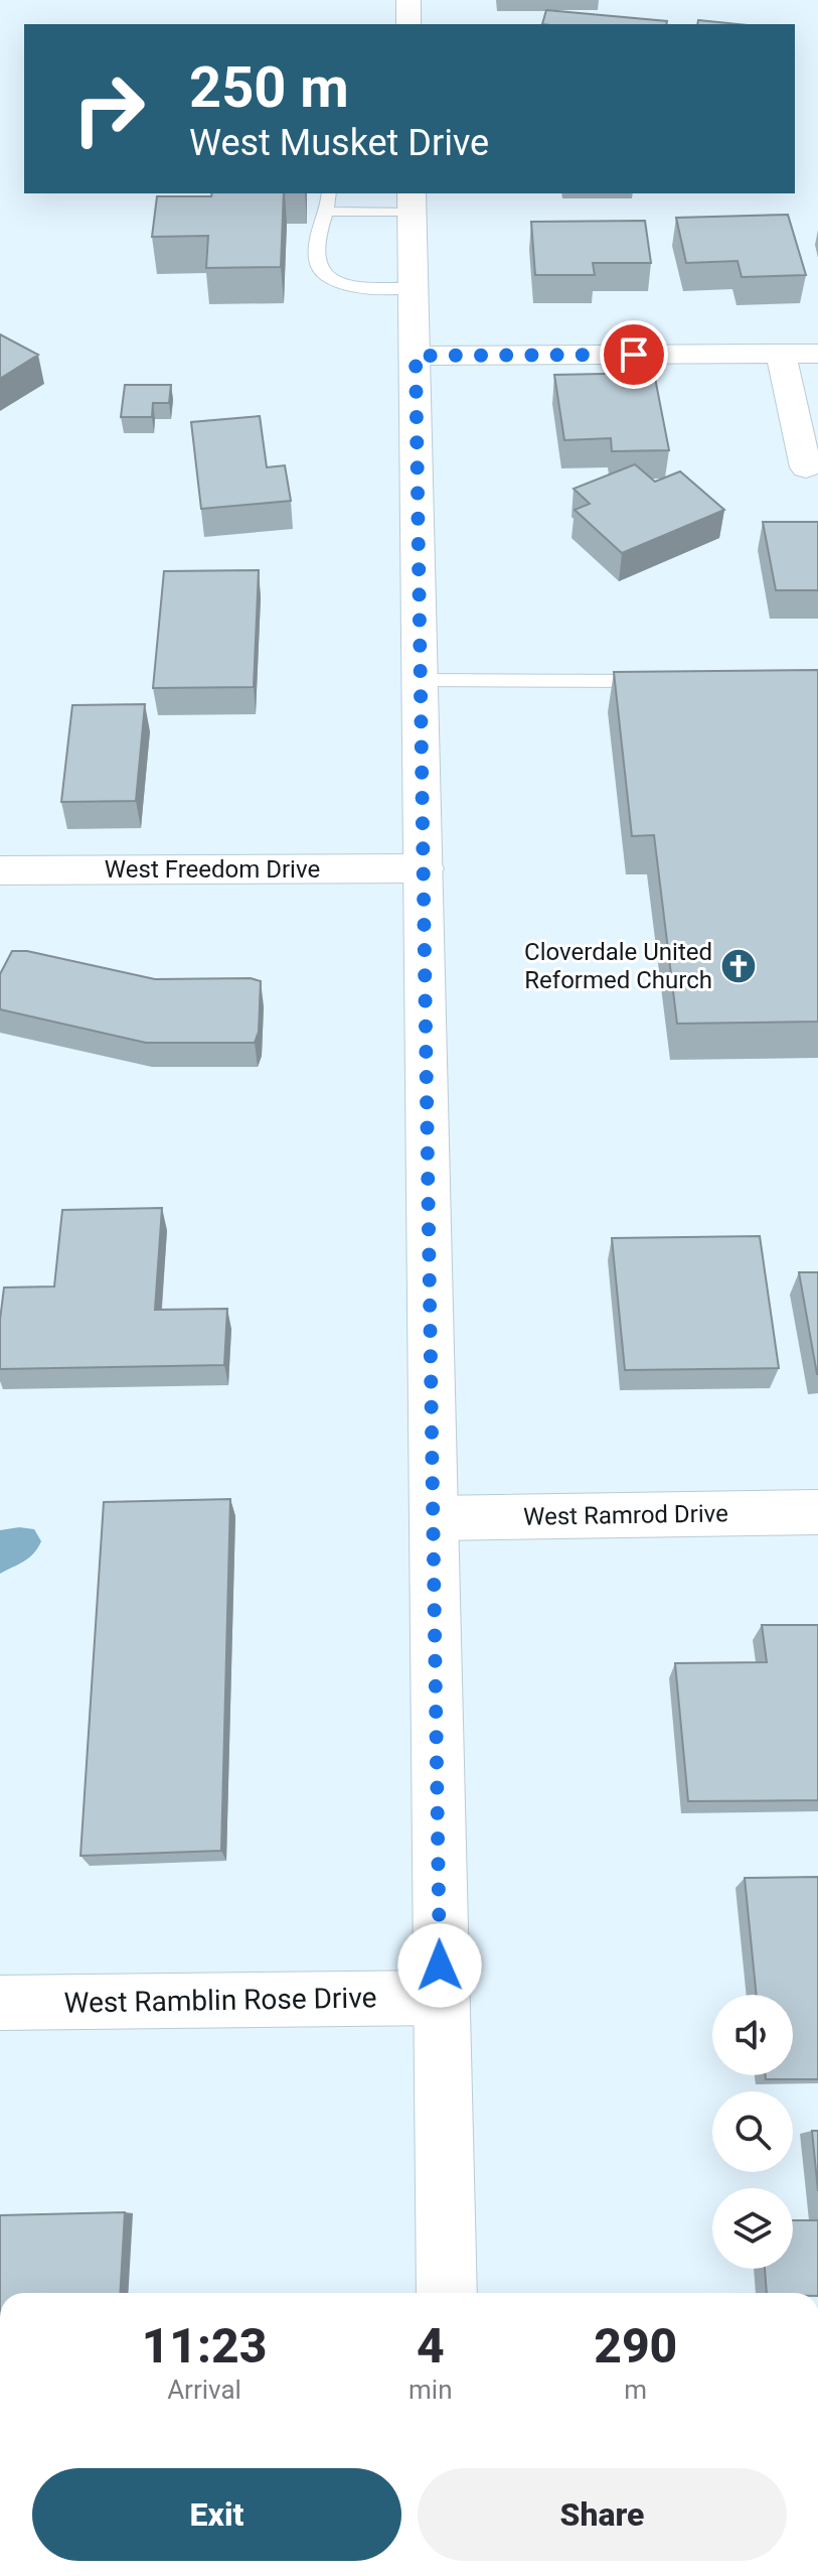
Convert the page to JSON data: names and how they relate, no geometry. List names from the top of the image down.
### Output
{
  "streets": {
    "main road": ["West Freedom Drive", "West Ramrod Drive", "West Ramblin Rose Drive"]
  },
  "places": {
    "church": ["Cloverdale United Reformed Church"]
  },
  "page": {
    "turn": ["250 m", "West Musket Drive"],
    "eta": [
      "11:23",
      "Arrival",
      "4",
      "min",
      "290",
      "m"
    ],
    "buttons": ["Exit", "Share"]
  }
}
